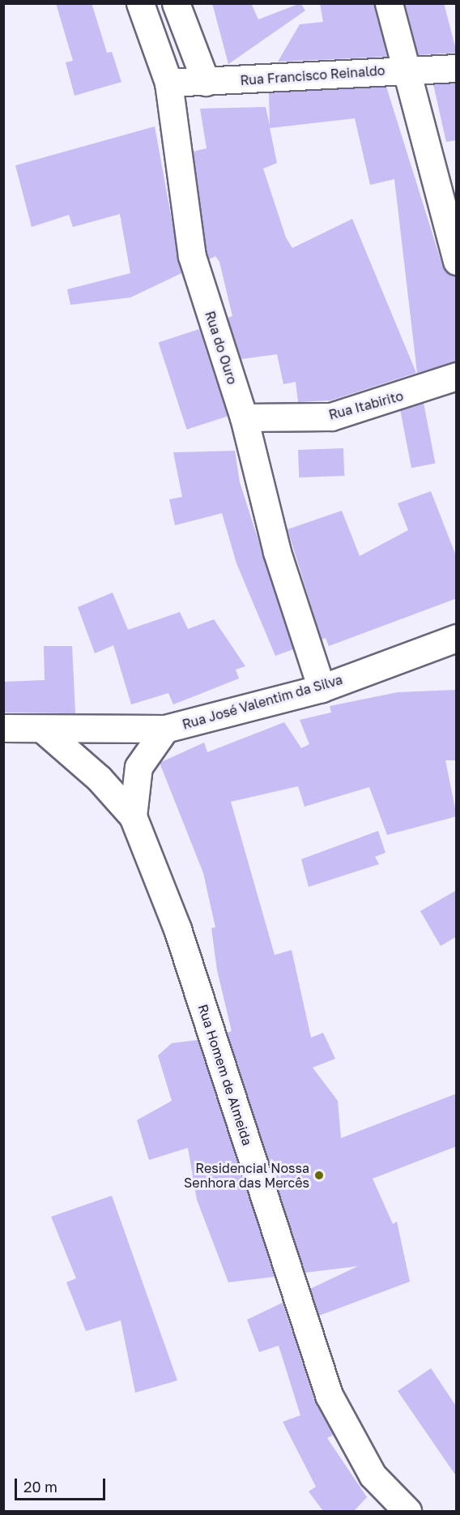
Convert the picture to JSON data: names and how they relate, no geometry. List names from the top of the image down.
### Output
{
  "streets": {
    "street": [
      "Rua Francisco Reinaldo",
      "Rua do Ouro",
      "Rua Itabirito",
      "Rua José Valentim da Silva",
      "Rua Homem de Almeida"
    ]
  },
  "crossings": [
    ["Rua Francisco Reinaldo", "Rua do Ouro"],
    ["Rua do Ouro", "Rua Itabirito"],
    ["Rua do Ouro", "Rua José Valentim da Silva"]
  ],
  "places": ["Residencial Nossa Senhora das Mercês"],
  "scale_bar": "20 m"
}
